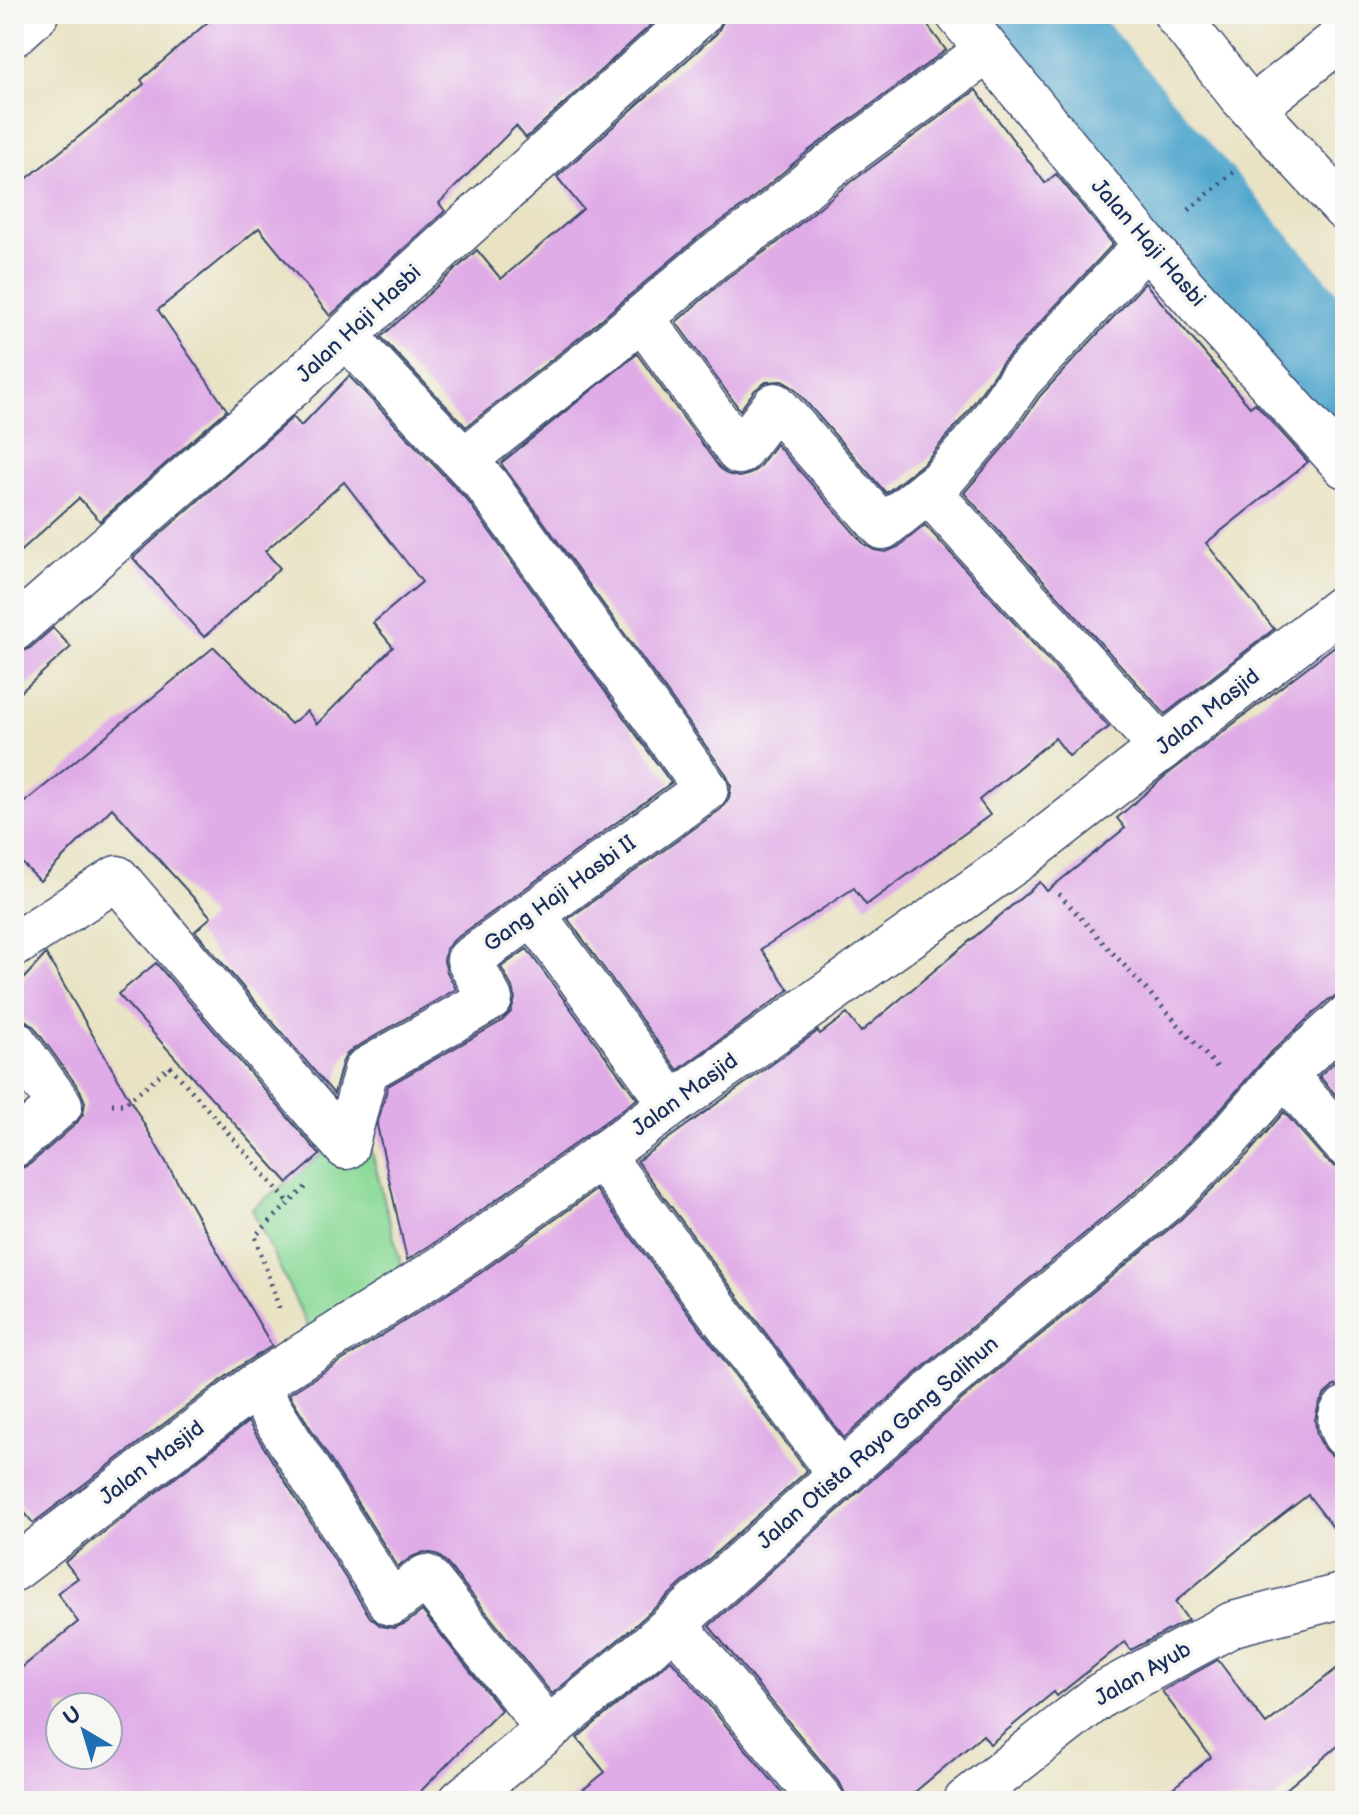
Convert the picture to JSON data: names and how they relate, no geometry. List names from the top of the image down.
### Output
{
  "streets": {
    "street": [
      "Jalan Haji Hasbi",
      "Jalan Masjid",
      "Gang Haji Hasbi II",
      "Jalan Otista Raya Gang Salihun",
      "Jalan Ayub"
    ]
  },
  "crossings": [
    ["Jalan Haji Hasbi", "Gang Haji Hasbi II"]
  ],
  "north": "top left"
}
